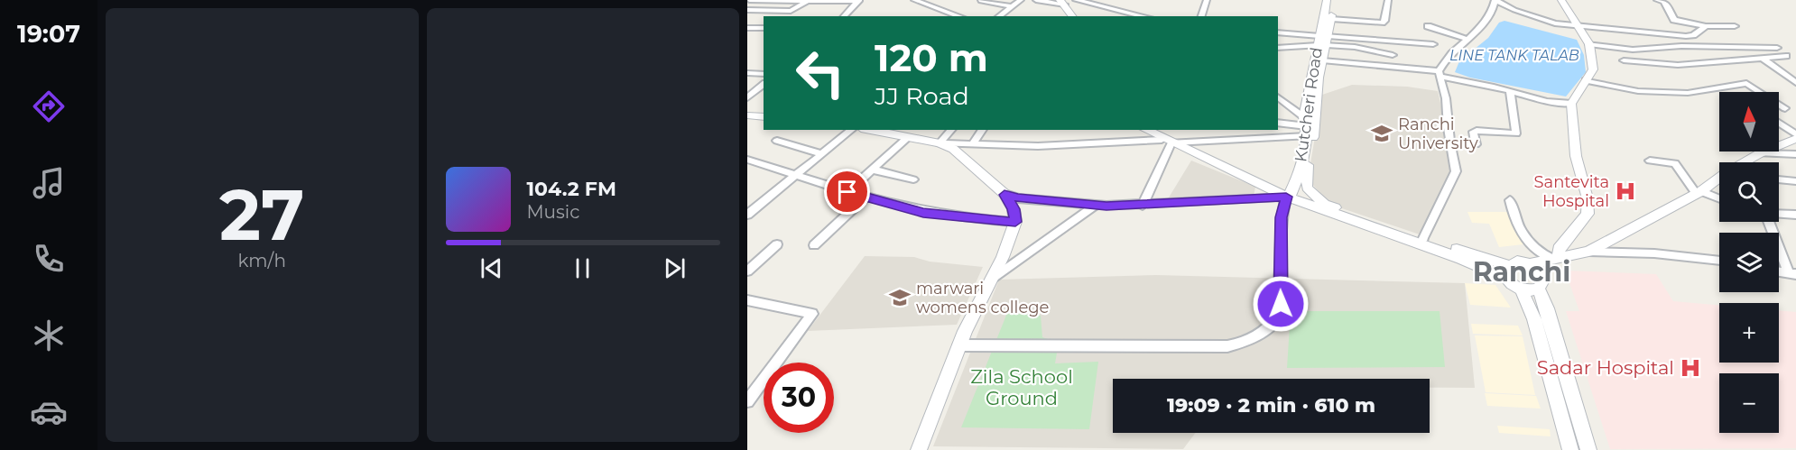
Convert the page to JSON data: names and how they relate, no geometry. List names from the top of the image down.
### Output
{
  "streets": {
    "main road": ["Kutcheri Road"]
  },
  "districts": ["Ranchi"],
  "water": ["LINE TANK TALAB"],
  "parks": ["Zila School Ground"],
  "places": {
    "school or university": ["Ranchi University", "marwari womens college"],
    "hospital": ["Santevita Hospital", "Sadar Hospital"]
  },
  "north": "top",
  "page": {
    "tabs": "19:07",
    "tile": ["27", "km/h"],
    "turn": ["120 m", "JJ Road"],
    "map_buttons": ["+", "−"],
    "song": ["104.2 FM", "Music"],
    "limit": "30",
    "trip": "19:09 · 2 min · 610 m"
  }
}
